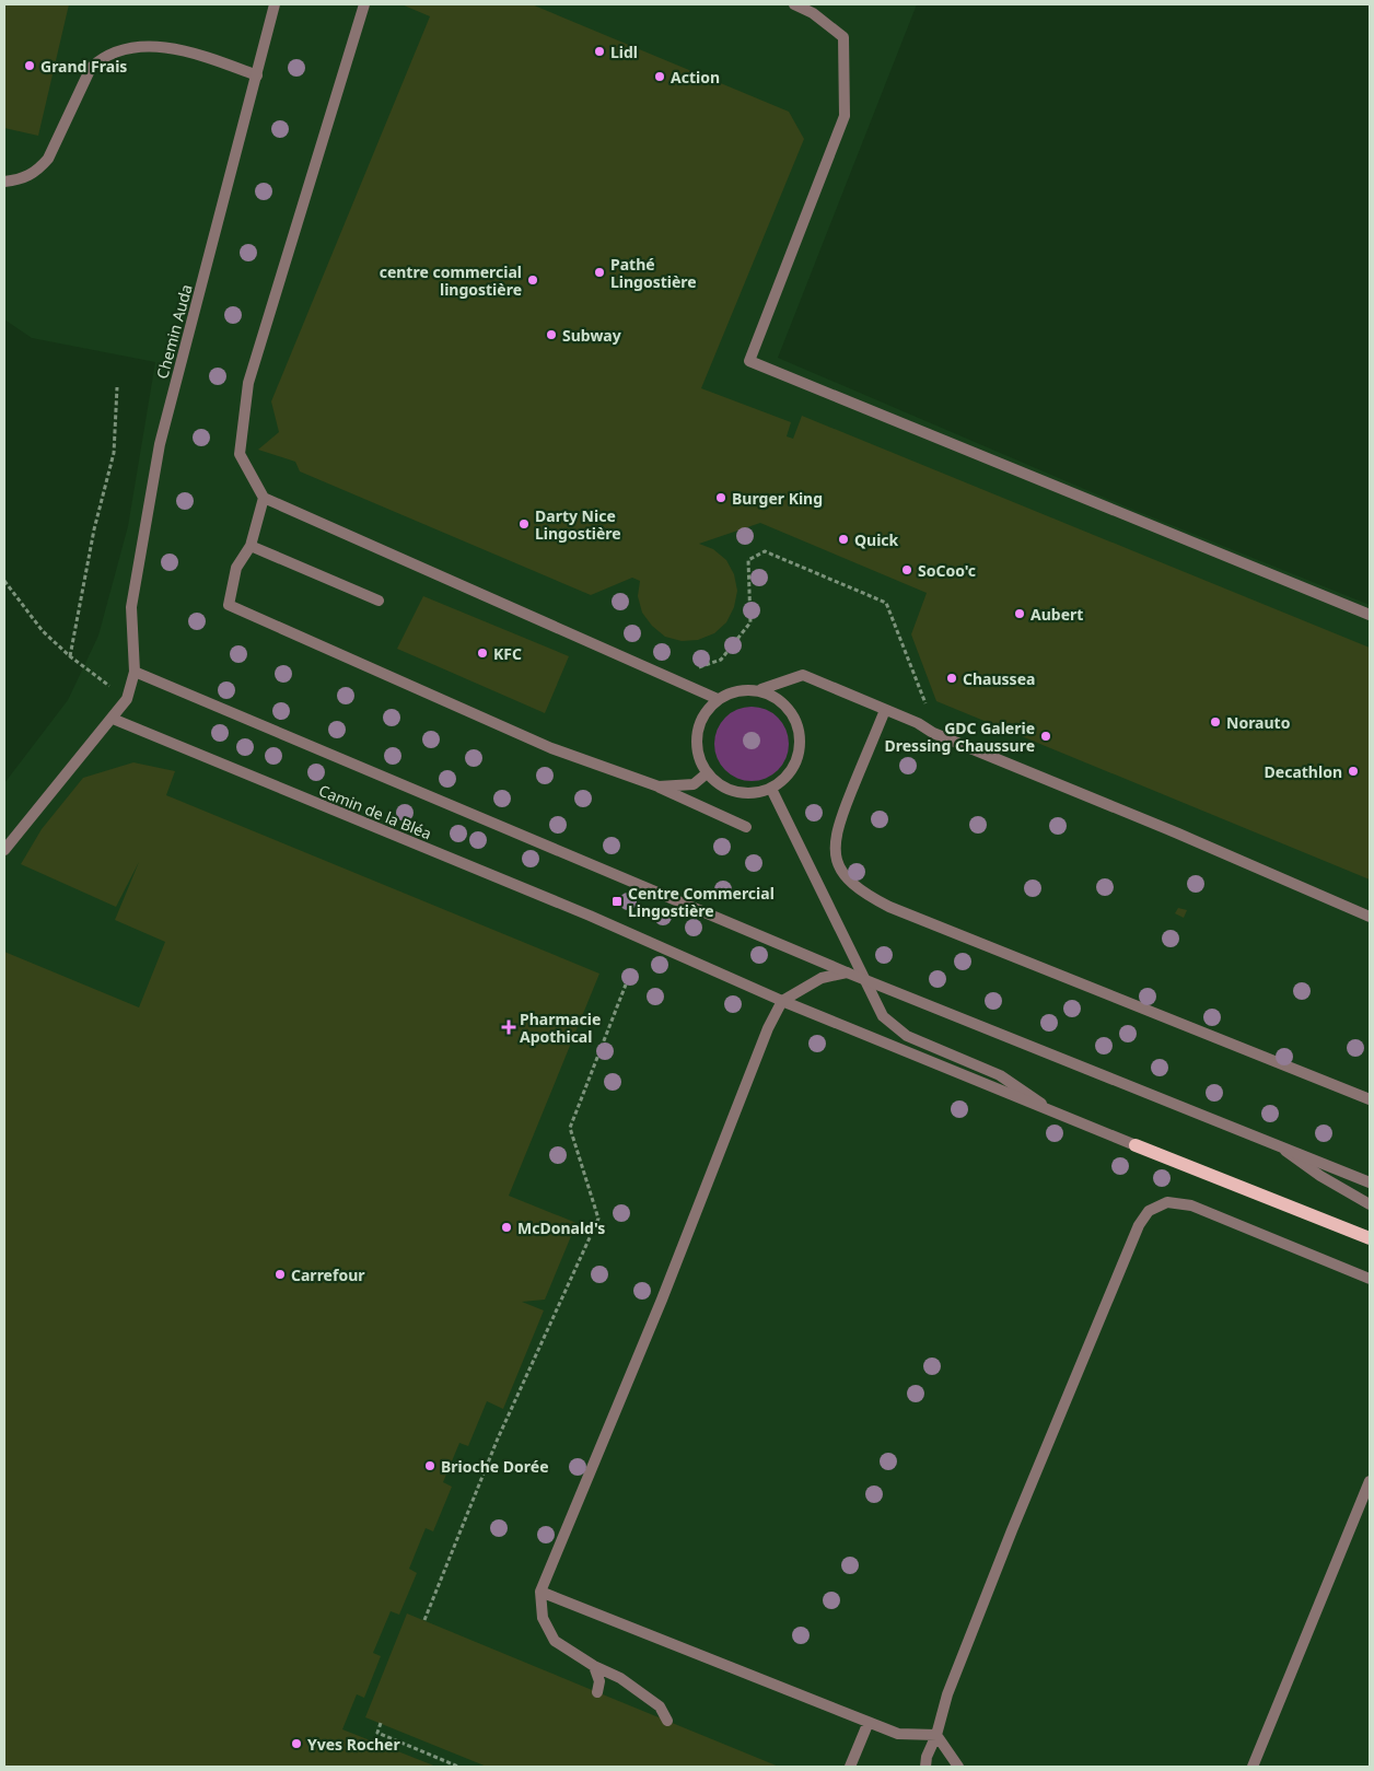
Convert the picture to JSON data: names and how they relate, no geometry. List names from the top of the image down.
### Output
{
  "streets": {
    "street": ["Chemin Auda", "Camin de la Bléa"]
  },
  "places": {
    "other": [
      "Lidl",
      "Grand Frais",
      "Action",
      "Pathé Lingostière",
      "centre commercial lingostière",
      "Subway",
      "Burger King",
      "Darty Nice Lingostière",
      "Quick",
      "SoCoo'c",
      "Aubert",
      "KFC",
      "Chaussea",
      "Norauto",
      "GDC Galerie Dressing Chaussure",
      "Decathlon",
      "McDonald's",
      "Carrefour",
      "Brioche Dorée",
      "Yves Rocher"
    ],
    "transit": ["Centre Commercial Lingostière"],
    "health": ["Pharmacie Apothical"]
  }
}
